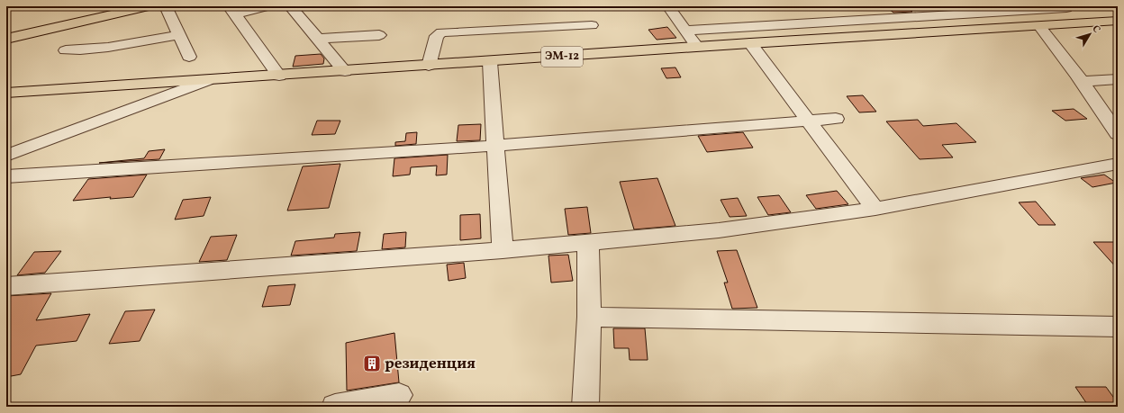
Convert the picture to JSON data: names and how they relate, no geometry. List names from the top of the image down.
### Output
{
  "streets": {
    "main road": ["ЭМ-12"]
  },
  "places": {
    "building": ["резиденция"]
  },
  "north": "top right"
}
